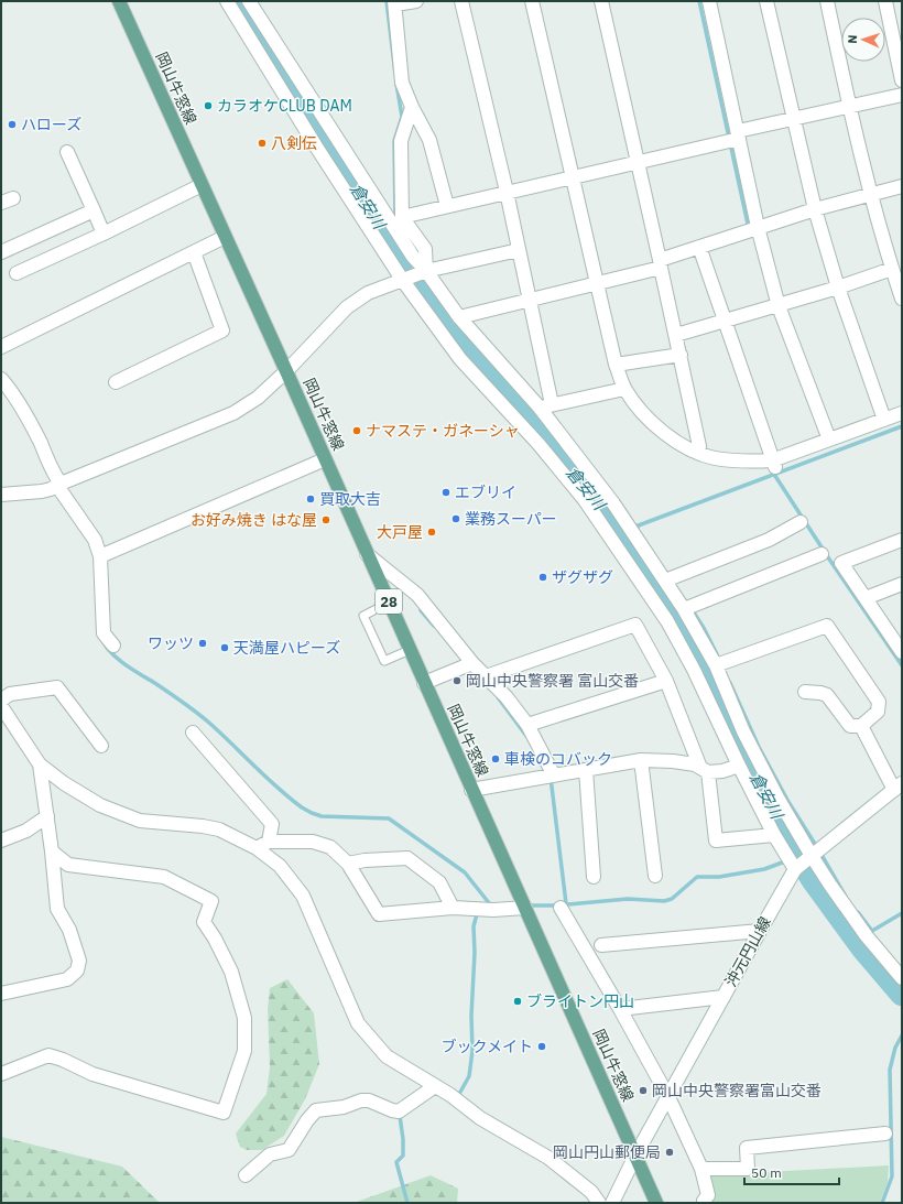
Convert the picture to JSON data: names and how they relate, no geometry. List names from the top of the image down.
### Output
{
  "streets": {
    "main road": ["岡山牛窓線", "28"],
    "street": ["沖元円山線"]
  },
  "crossings": [
    ["岡山牛窓線", "沖元円山線"]
  ],
  "water": ["倉安川"],
  "places": [
    "カラオケCLUB DAM",
    "ハローズ",
    "八剣伝",
    "ナマステ・ガネーシャ",
    "エブリイ",
    "買取大吉",
    "業務スーパー",
    "お好み焼き はな屋",
    "大戸屋",
    "ザグザグ",
    "ワッツ",
    "天満屋ハピーズ",
    "岡山中央警察署 富山交番",
    "車検のコバック",
    "ブライトン円山",
    "ブックメイト",
    "岡山中央警察署富山交番",
    "岡山円山郵便局"
  ],
  "scale_bar": "50 m",
  "north": "left"
}
